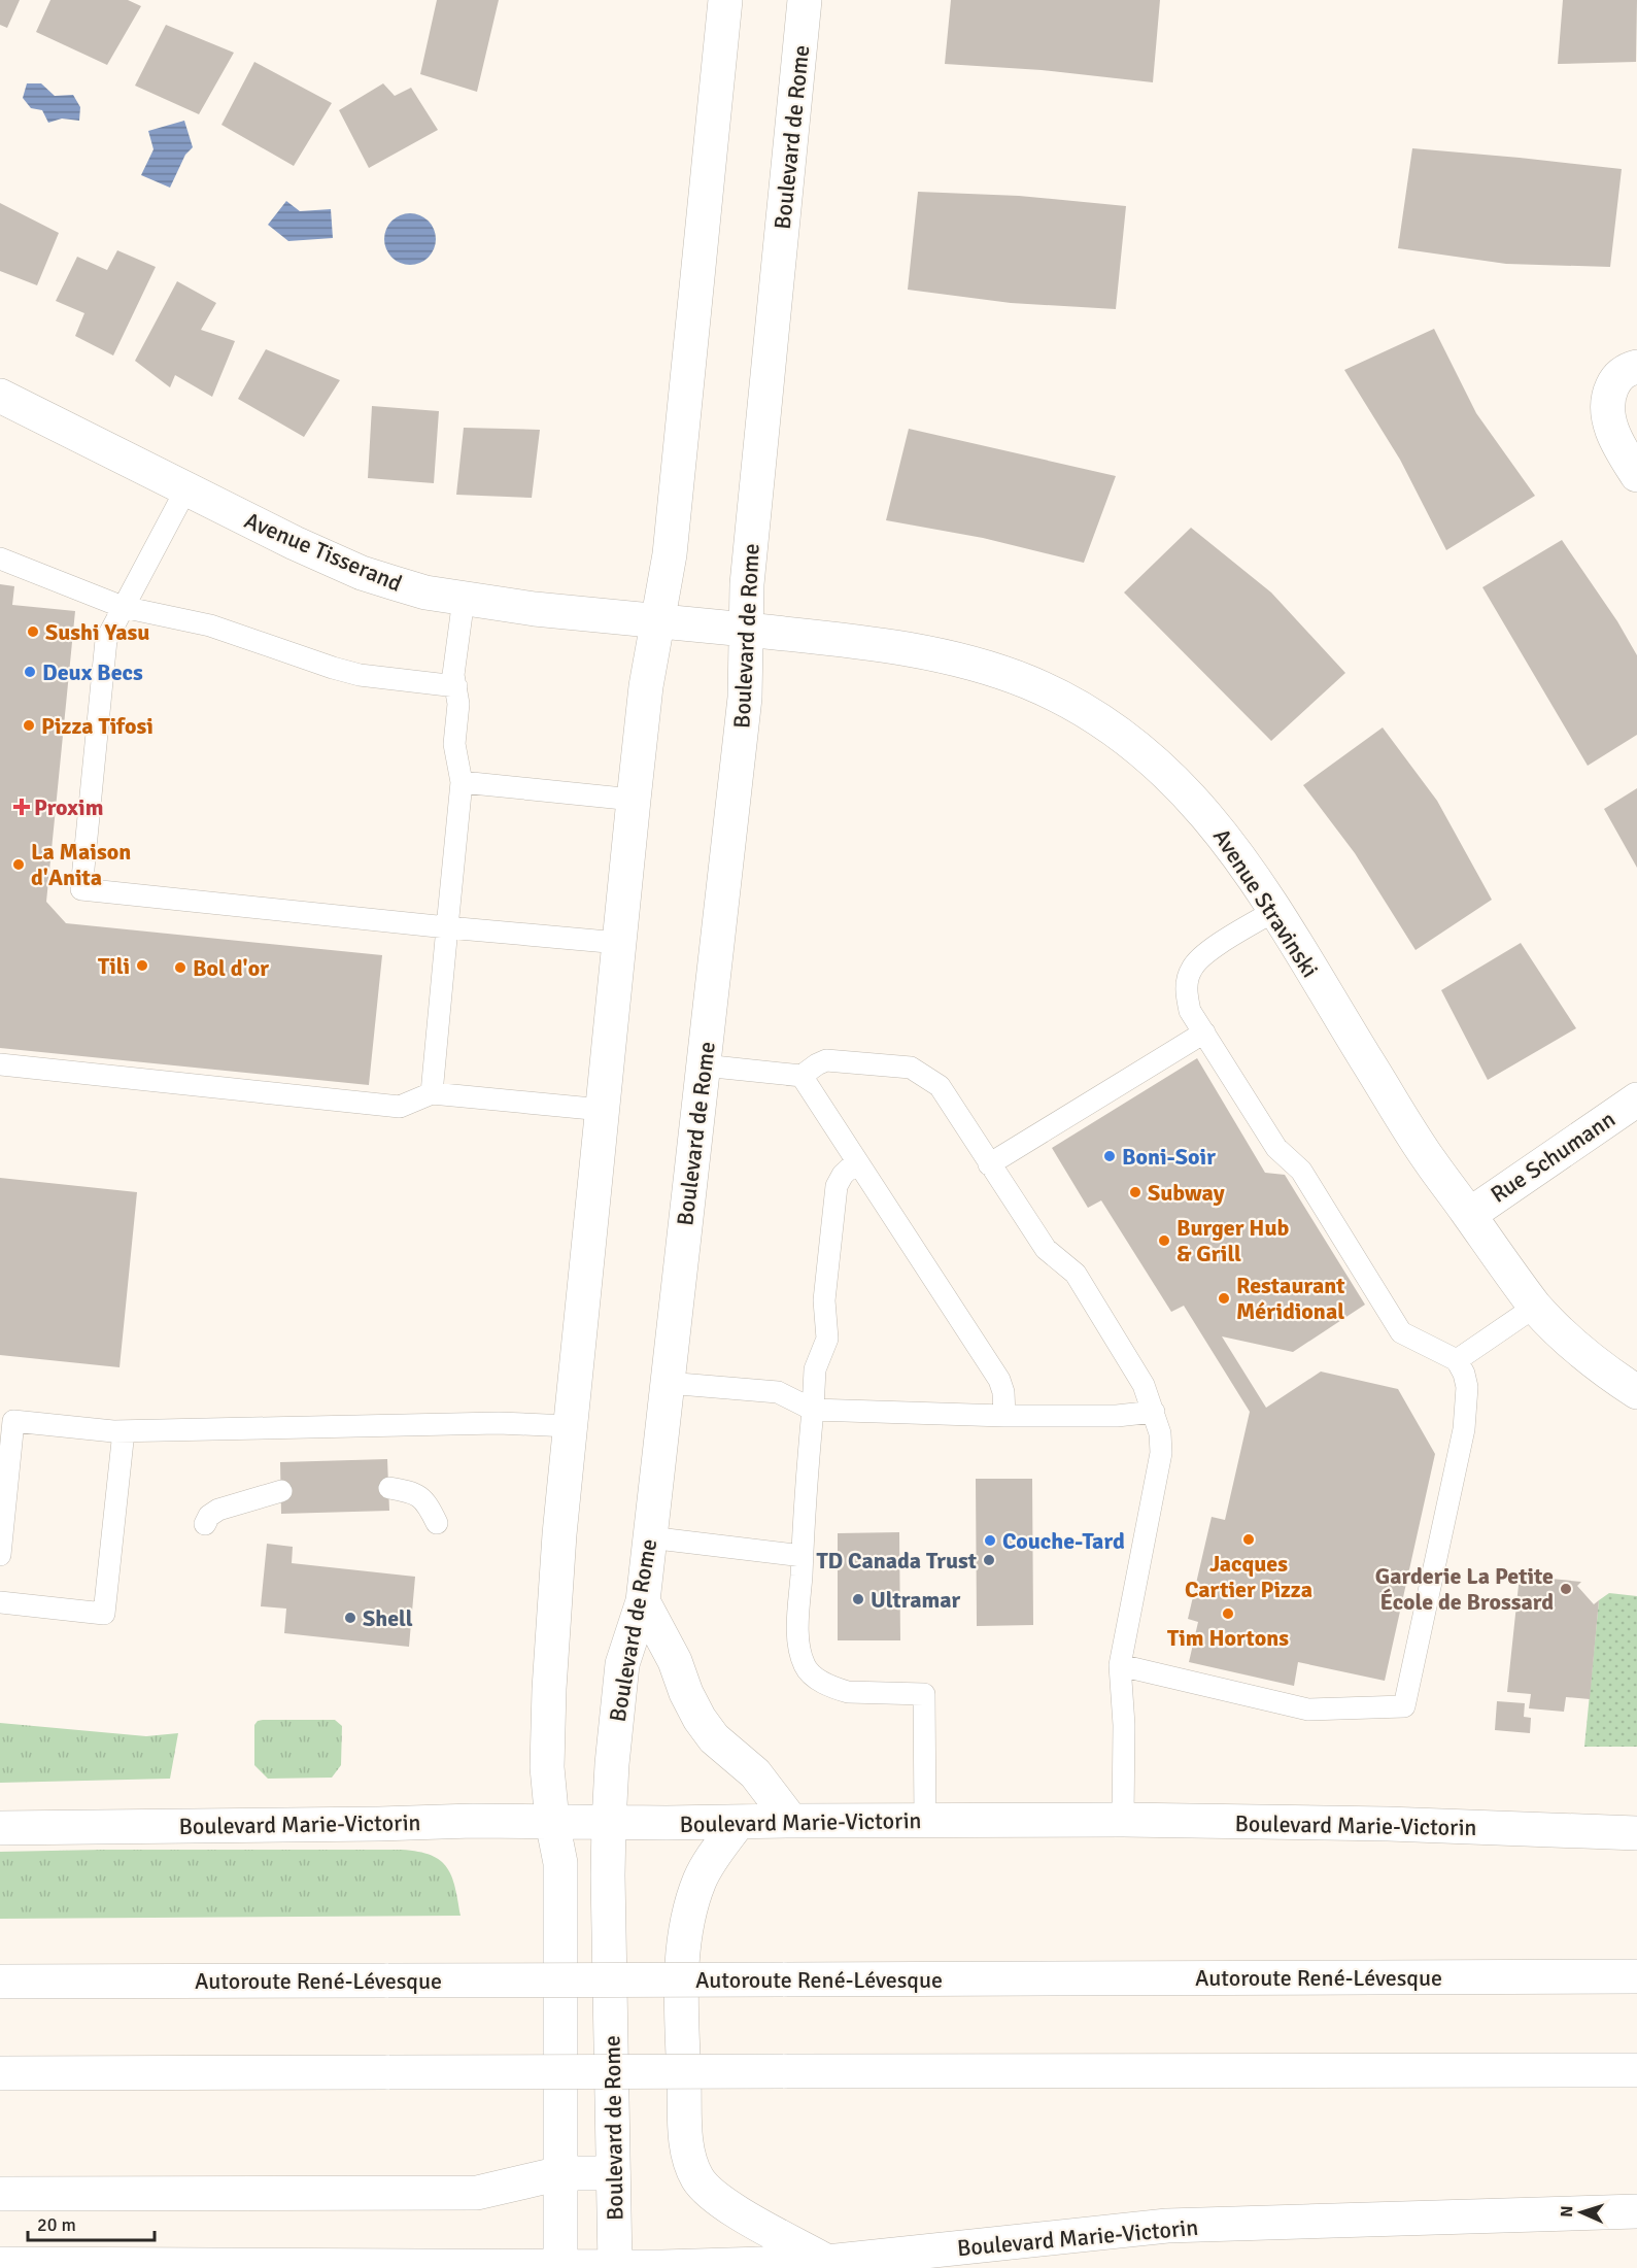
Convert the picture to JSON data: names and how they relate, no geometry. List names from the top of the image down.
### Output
{
  "streets": {
    "main road": [
      "Boulevard de Rome",
      "Avenue Tisserand",
      "Avenue Stravinski",
      "Rue Schumann",
      "Boulevard Marie-Victorin",
      "Autoroute René-Lévesque"
    ]
  },
  "crossings": [
    ["Boulevard de Rome", "Avenue Tisserand"],
    ["Boulevard de Rome", "Avenue Stravinski"],
    ["Boulevard de Rome", "Boulevard Marie-Victorin"],
    ["Avenue Tisserand", "Avenue Stravinski"],
    ["Avenue Stravinski", "Rue Schumann"]
  ],
  "places": {
    "other": [
      "Sushi Yasu",
      "Deux Becs",
      "Pizza Tifosi",
      "La Maison d'Anita",
      "Tili",
      "Bol d'or",
      "Boni-Soir",
      "Subway",
      "Burger Hub & Grill",
      "Restaurant Méridional",
      "Jacques Cartier Pizza",
      "Couche-Tard",
      "TD Canada Trust",
      "Garderie La Petite École de Brossard",
      "Ultramar",
      "Tim Hortons",
      "Shell"
    ],
    "health": ["Proxim"]
  },
  "scale_bar": "20 m",
  "north": "left"
}
